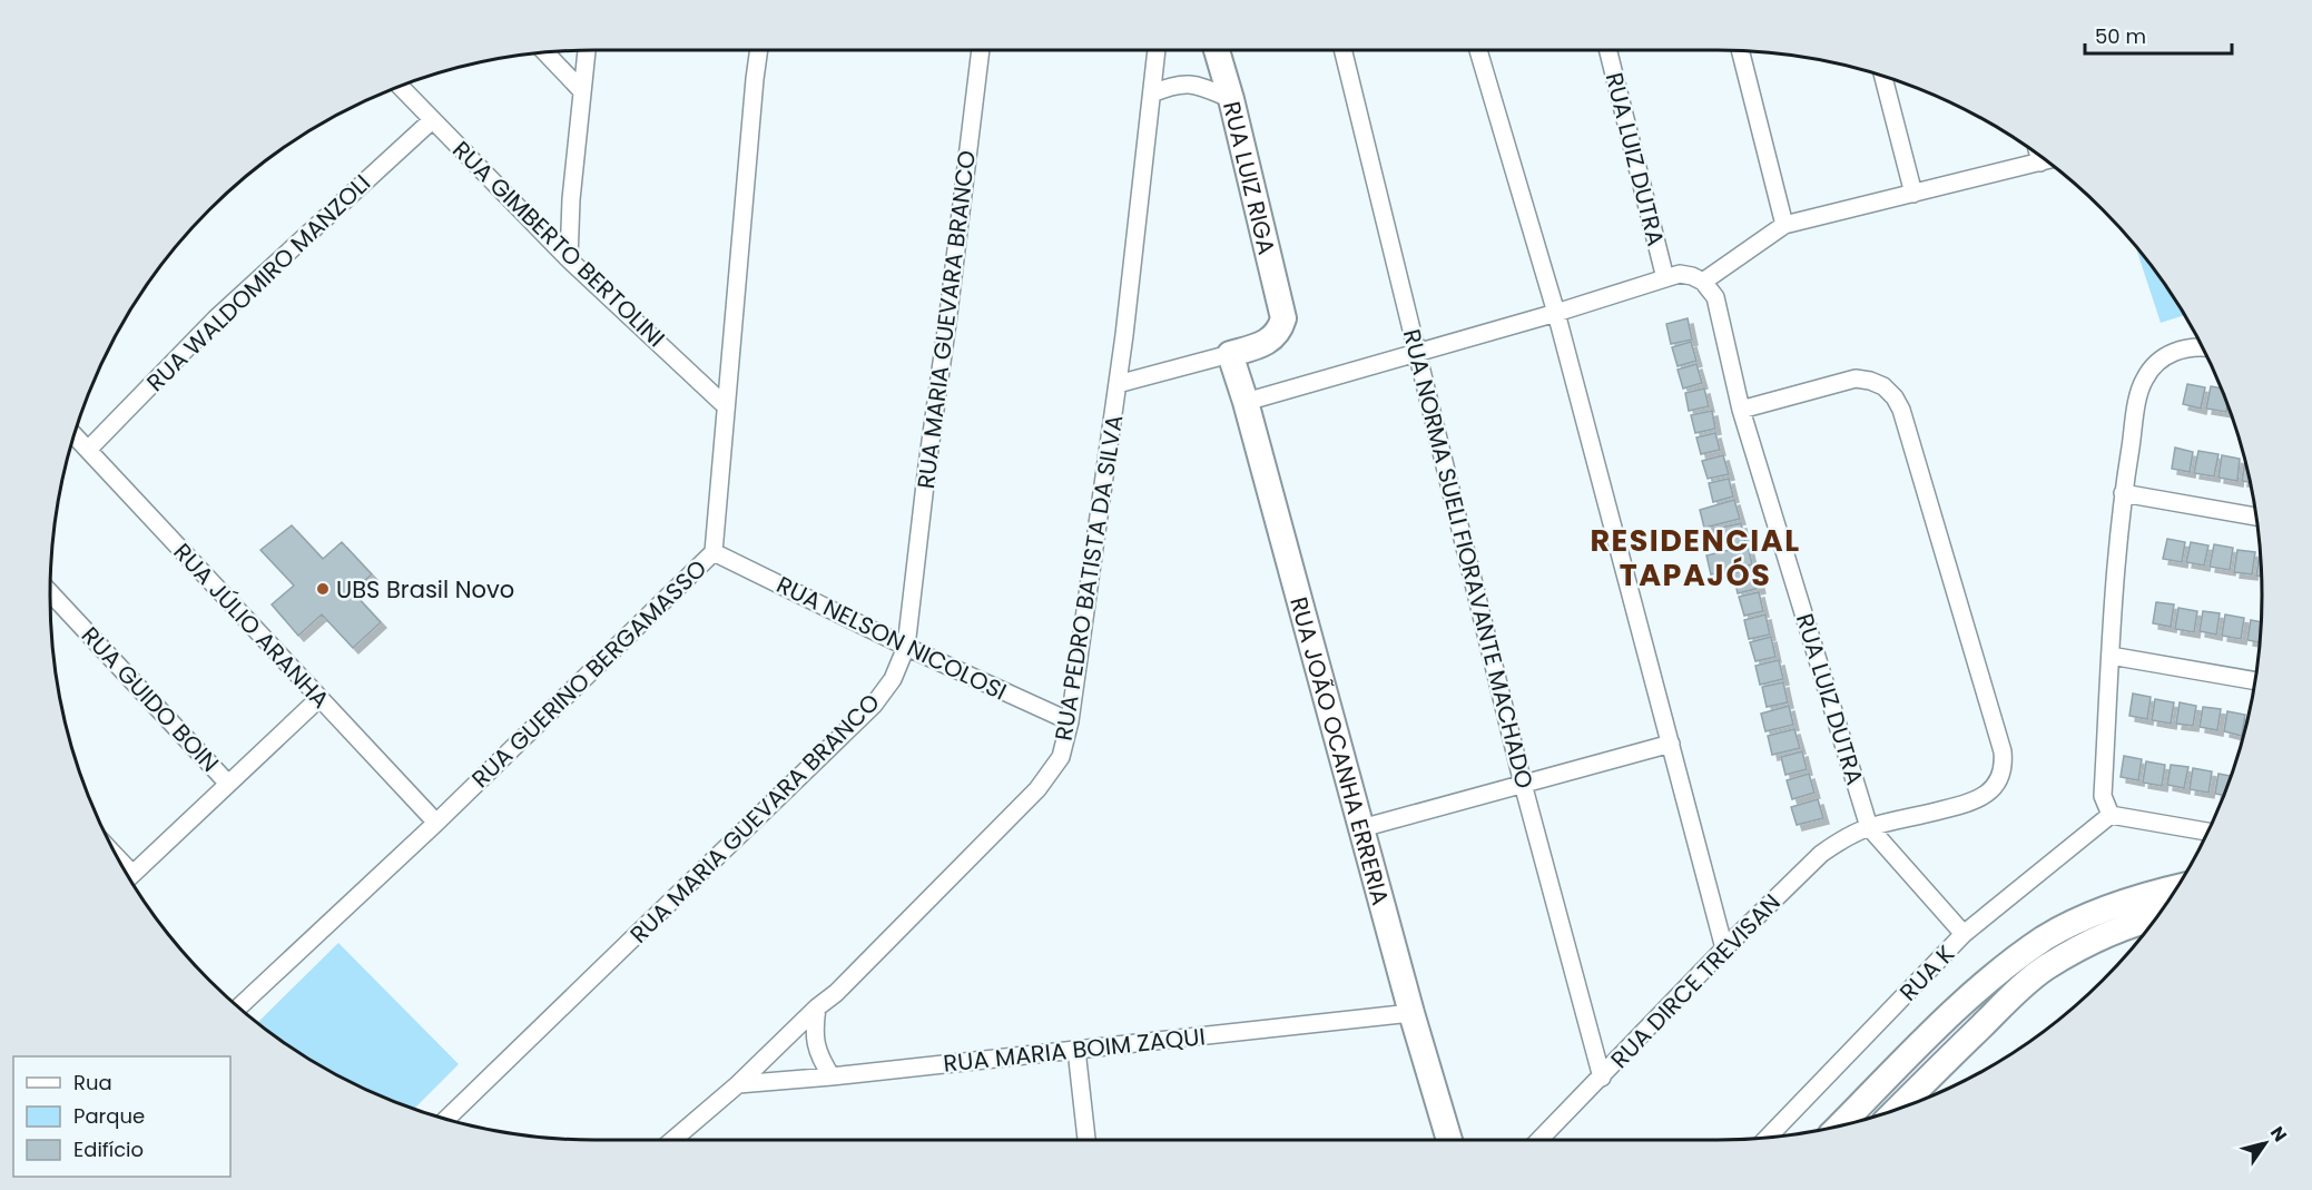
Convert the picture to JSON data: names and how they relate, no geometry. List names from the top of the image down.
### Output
{
  "streets": {
    "street": [
      "RUA LUIZ DUTRA",
      "RUA LUIZ RIGA",
      "RUA GIMBERTO BERTOLINI",
      "RUA WALDOMIRO MANZOLI",
      "RUA MARIA GUEVARA BRANCO",
      "RUA NORMA SUELI FIORAVANTE MACHADO",
      "RUA PEDRO BATISTA DA SILVA",
      "RUA JÚLIO ARANHA",
      "RUA NELSON NICOLOSI",
      "RUA GUERINO BERGAMASSO",
      "RUA GUIDO BOIN",
      "RUA JOÃO OCANHA ERRERIA",
      "RUA K",
      "RUA DIRCE TREVISAN",
      "RUA MARIA BOIM ZAQUI"
    ]
  },
  "crossings": [
    ["RUA LUIZ DUTRA", "RUA K"],
    ["RUA LUIZ DUTRA", "RUA DIRCE TREVISAN"],
    ["RUA LUIZ RIGA", "RUA JOÃO OCANHA ERRERIA"],
    ["RUA GIMBERTO BERTOLINI", "RUA WALDOMIRO MANZOLI"],
    ["RUA GIMBERTO BERTOLINI", "RUA GUERINO BERGAMASSO"],
    ["RUA WALDOMIRO MANZOLI", "RUA JÚLIO ARANHA"],
    ["RUA MARIA GUEVARA BRANCO", "RUA NELSON NICOLOSI"],
    ["RUA NORMA SUELI FIORAVANTE MACHADO", "RUA DIRCE TREVISAN"],
    ["RUA PEDRO BATISTA DA SILVA", "RUA NELSON NICOLOSI"],
    ["RUA PEDRO BATISTA DA SILVA", "RUA MARIA BOIM ZAQUI"],
    ["RUA JÚLIO ARANHA", "RUA GUERINO BERGAMASSO"],
    ["RUA NELSON NICOLOSI", "RUA GUERINO BERGAMASSO"],
    ["RUA JOÃO OCANHA ERRERIA", "RUA MARIA BOIM ZAQUI"]
  ],
  "districts": ["RESIDENCIAL TAPAJÓS"],
  "places": ["UBS Brasil Novo"],
  "legend": ["Rua", "Parque", "Edifício"],
  "scale_bar": "50 m",
  "north": "top right"
}
